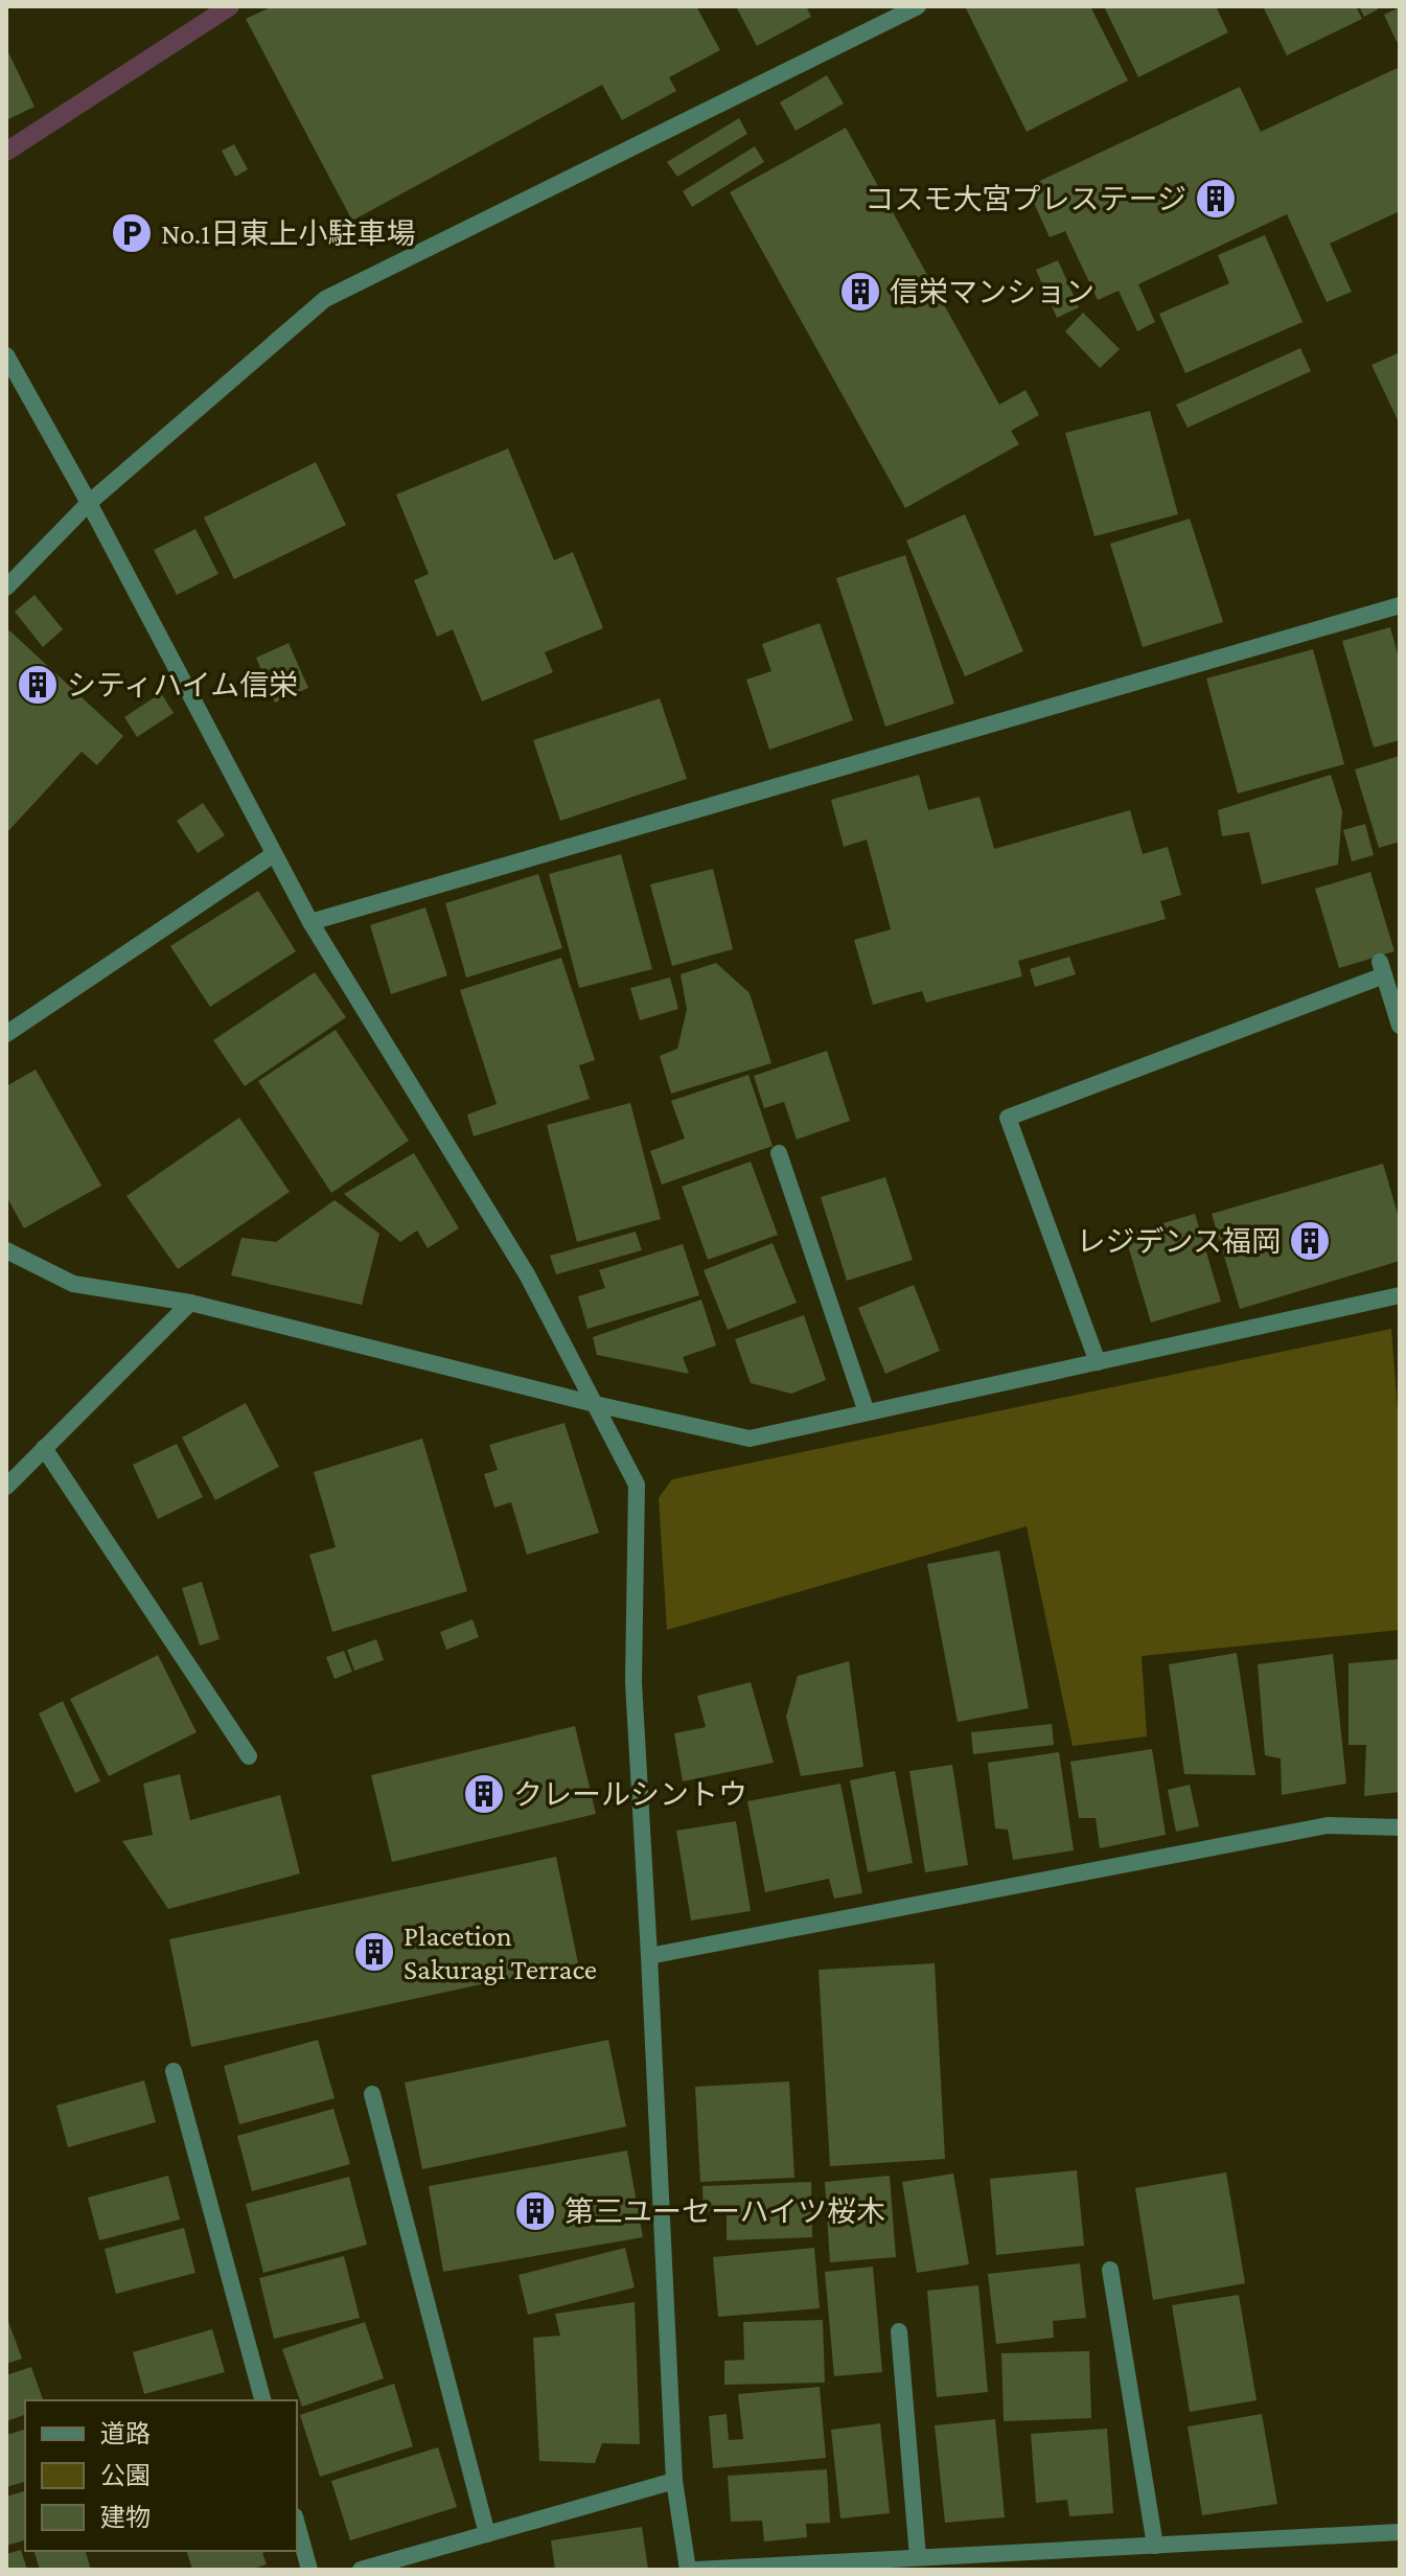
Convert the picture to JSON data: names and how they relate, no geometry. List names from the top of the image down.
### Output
{
  "places": {
    "building": [
      "コスモ大宮プレステージ",
      "信栄マンション",
      "シティハイム信栄",
      "レジデンス福岡",
      "クレールシントウ",
      "Placetion Sakuragi Terrace",
      "第三ユーセーハイツ桜木"
    ],
    "parking": ["No.1日東上小駐車場"]
  },
  "legend": ["道路", "公園", "建物"]
}
